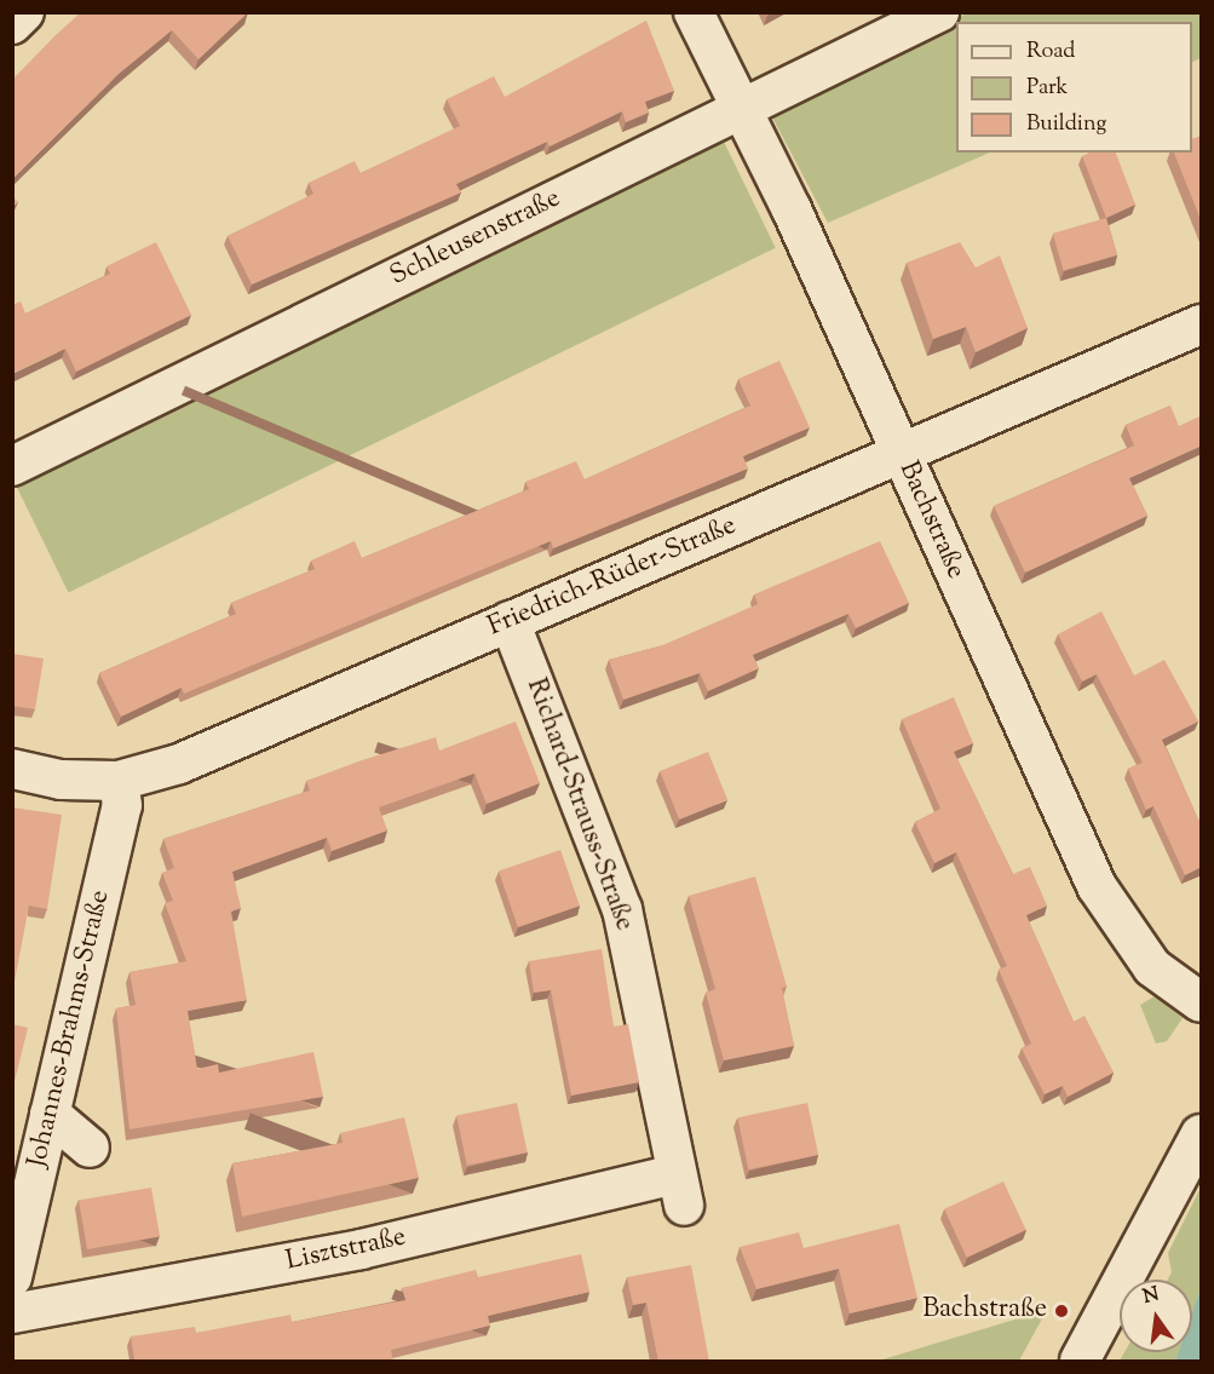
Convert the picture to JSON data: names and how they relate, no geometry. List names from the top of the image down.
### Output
{
  "streets": {
    "street": [
      "Schleusenstraße",
      "Bachstraße",
      "Friedrich-Rüder-Straße",
      "Richard-Strauss-Straße",
      "Johannes-Brahms-Straße",
      "Lisztstraße"
    ]
  },
  "crossings": [
    ["Schleusenstraße", "Bachstraße"],
    ["Bachstraße", "Friedrich-Rüder-Straße"],
    ["Friedrich-Rüder-Straße", "Richard-Strauss-Straße"],
    ["Friedrich-Rüder-Straße", "Johannes-Brahms-Straße"],
    ["Richard-Strauss-Straße", "Lisztstraße"]
  ],
  "places": ["Bachstraße"],
  "legend": ["Road", "Park", "Building"],
  "north": "top"
}
